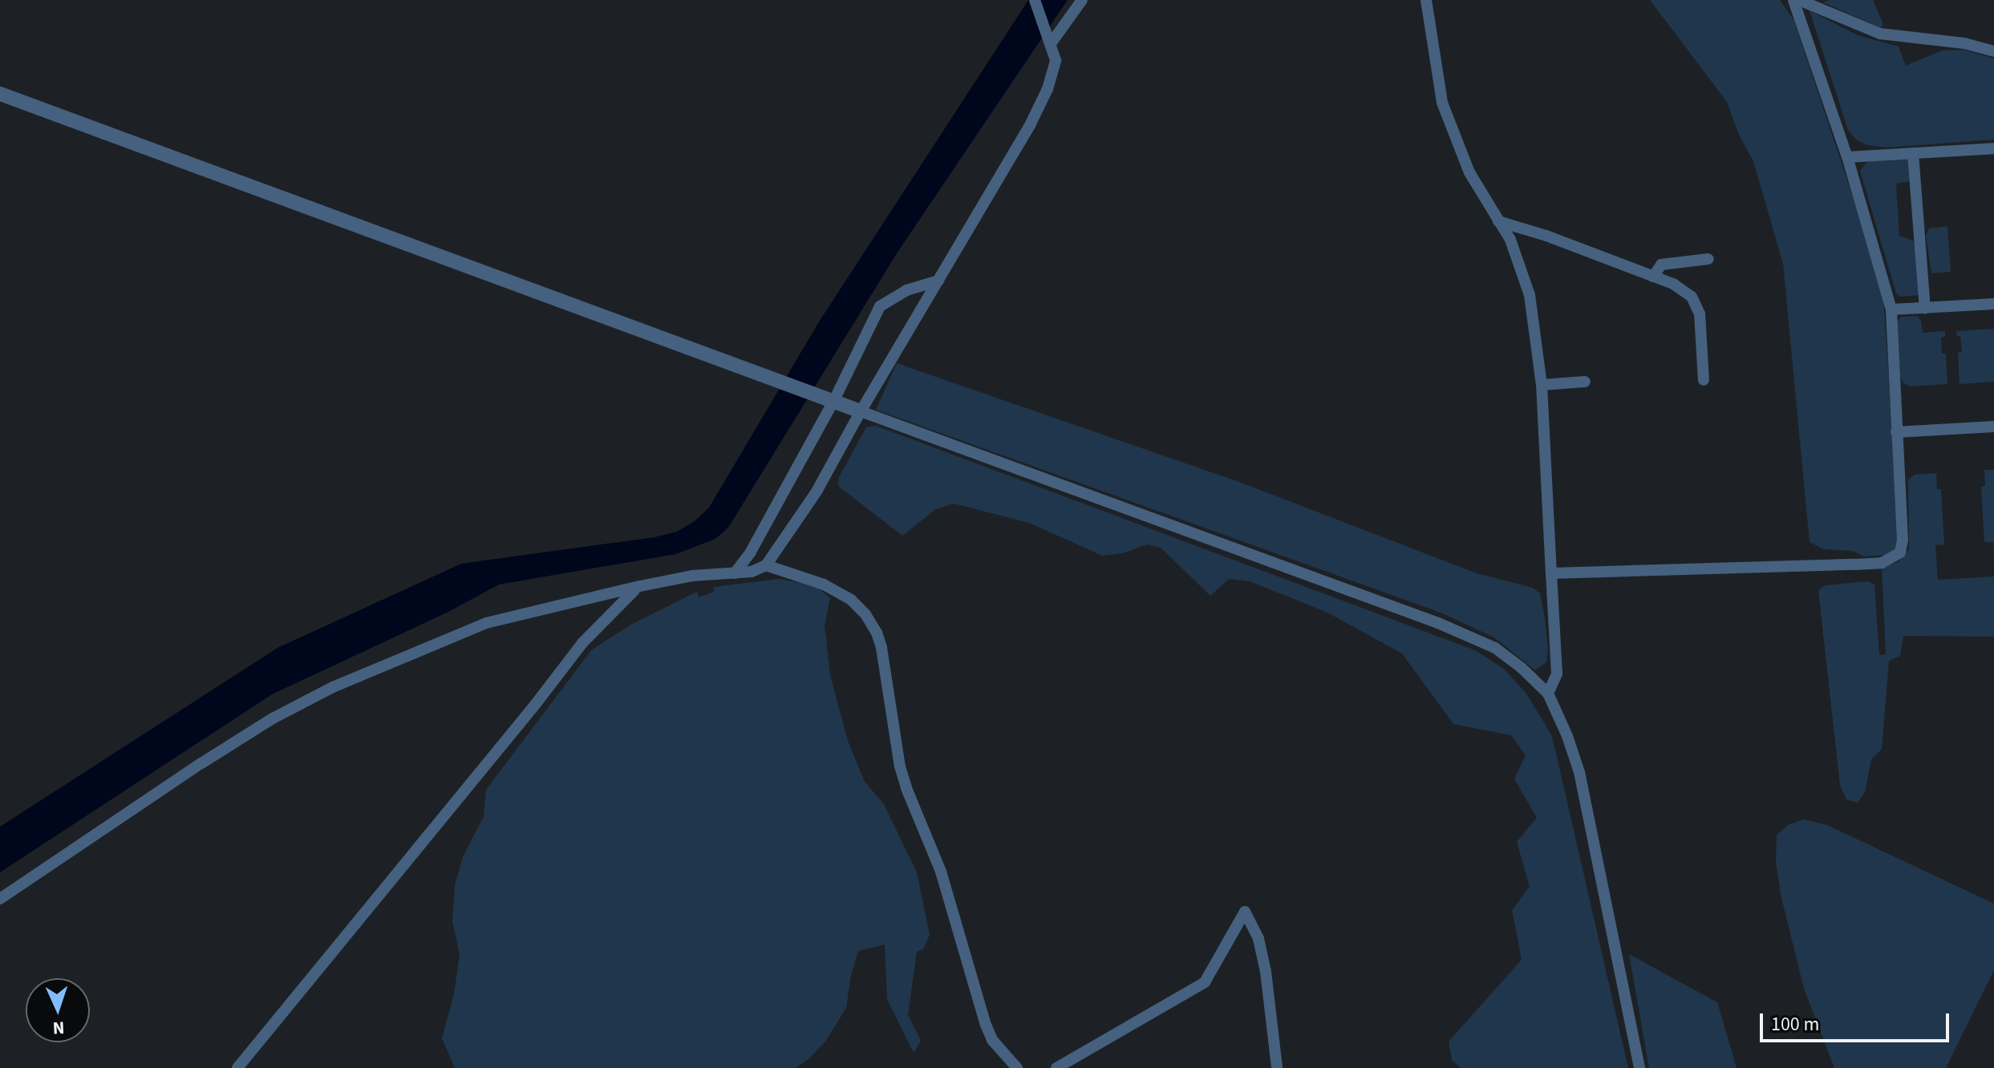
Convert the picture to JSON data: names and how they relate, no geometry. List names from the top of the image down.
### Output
{
  "scale_bar": "100 m",
  "north": "bottom"
}
